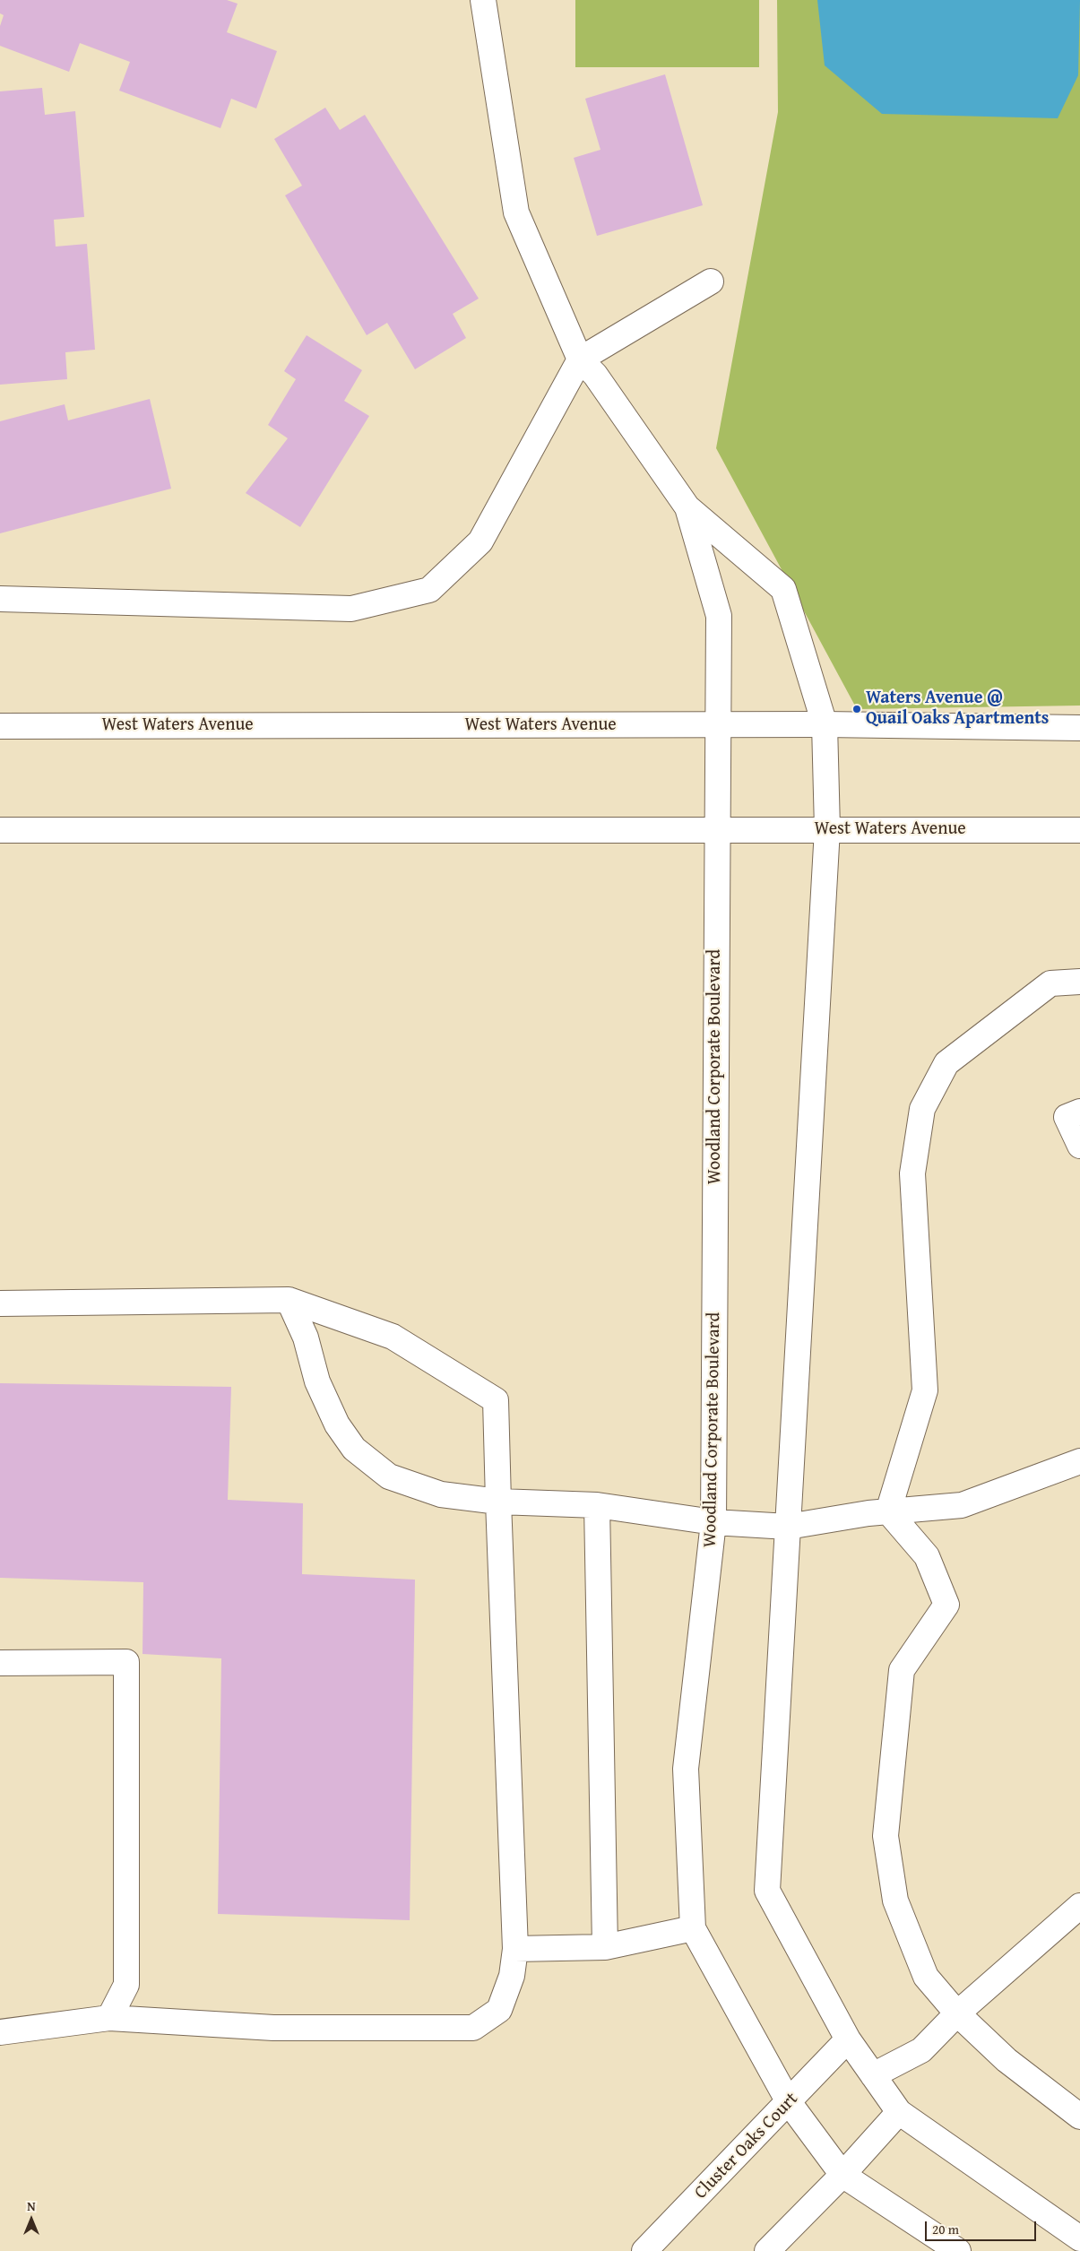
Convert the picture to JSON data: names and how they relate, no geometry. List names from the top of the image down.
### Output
{
  "streets": {
    "street": ["West Waters Avenue", "Woodland Corporate Boulevard", "Cluster Oaks Court"]
  },
  "crossings": [
    ["West Waters Avenue", "Woodland Corporate Boulevard"],
    ["Woodland Corporate Boulevard", "Cluster Oaks Court"]
  ],
  "places": ["Waters Avenue @ Quail Oaks Apartments"],
  "scale_bar": "20 m",
  "north": "top"
}
